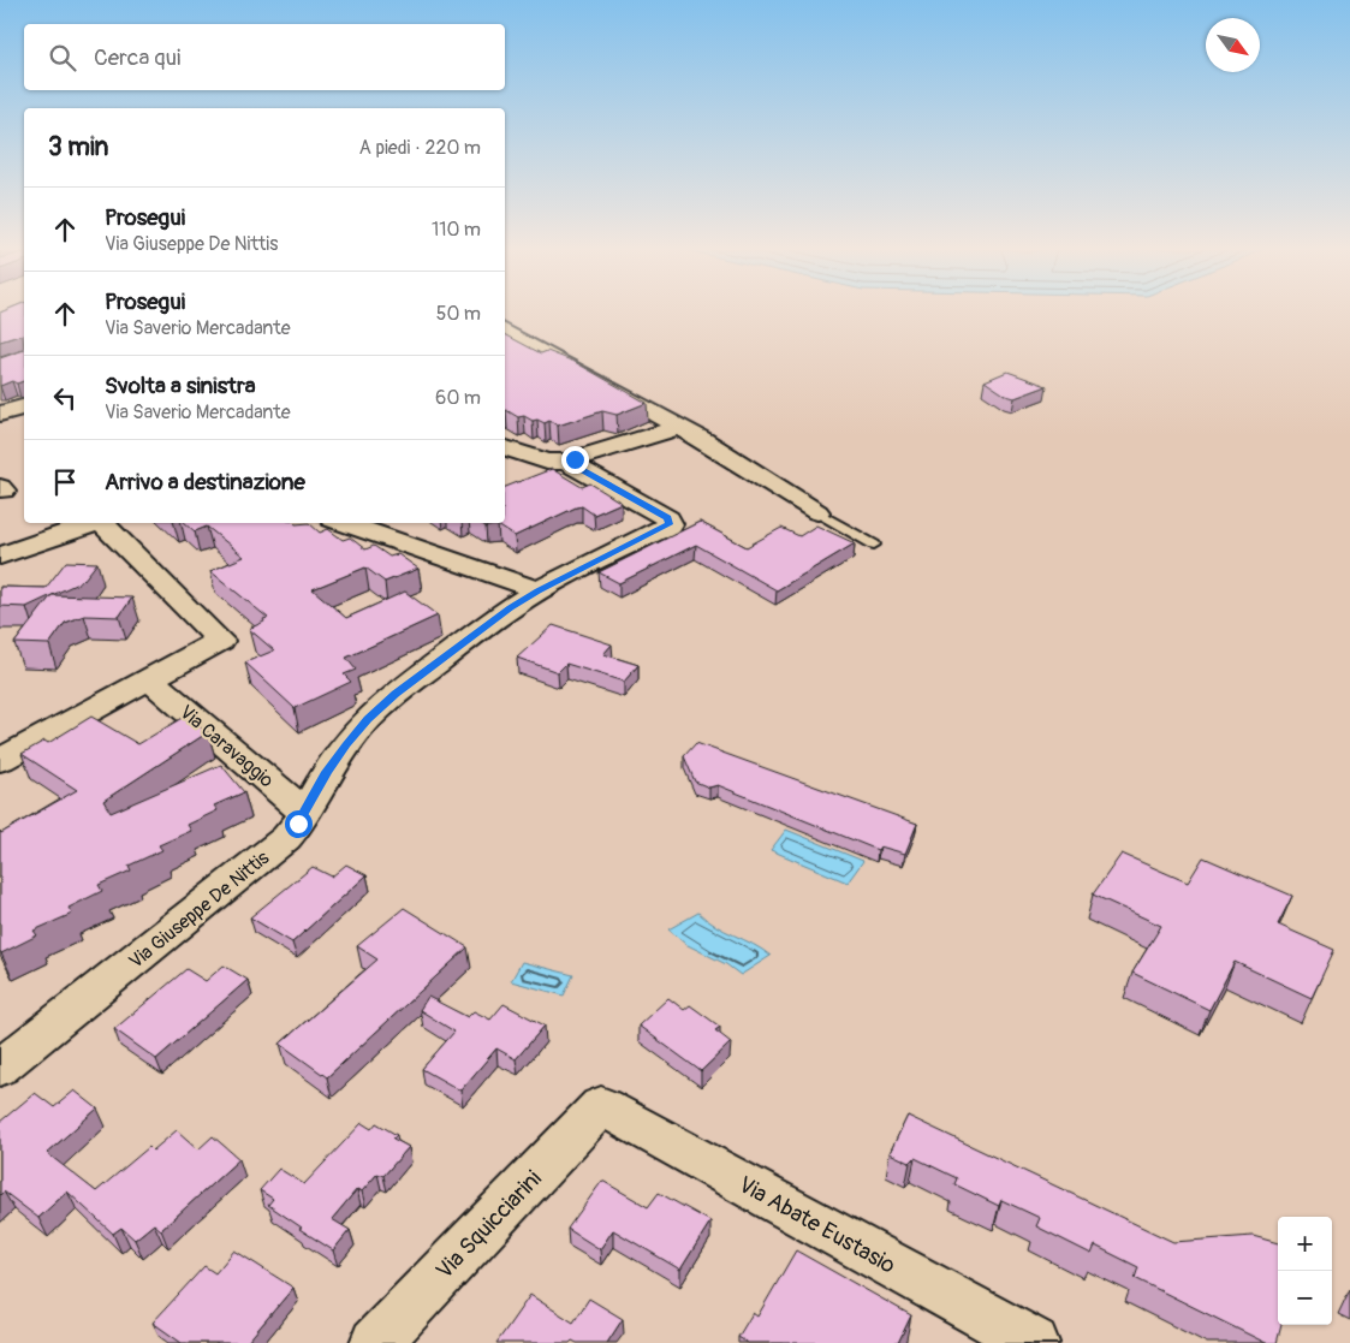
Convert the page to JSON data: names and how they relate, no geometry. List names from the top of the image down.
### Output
{
  "streets": {
    "street": [
      "Via Caravaggio",
      "Via Giuseppe De Nittis",
      "Via Squicciarini",
      "Via Abate Eustasio"
    ]
  },
  "crossings": [
    ["Via Caravaggio", "Via Giuseppe De Nittis"],
    ["Via Squicciarini", "Via Abate Eustasio"]
  ],
  "north": "bottom right",
  "page": {
    "search": "Cerca qui",
    "heading": ["3 min", "A piedi · 220 m"],
    "list": [
      ["Prosegui", "Via Giuseppe De Nittis", "110 m"],
      ["Prosegui", "Via Saverio Mercadante", "50 m"],
      ["Svolta a sinistra", "Via Saverio Mercadante", "60 m"],
      "Arrivo a destinazione"
    ],
    "map_buttons": ["+", "−"]
  }
}
